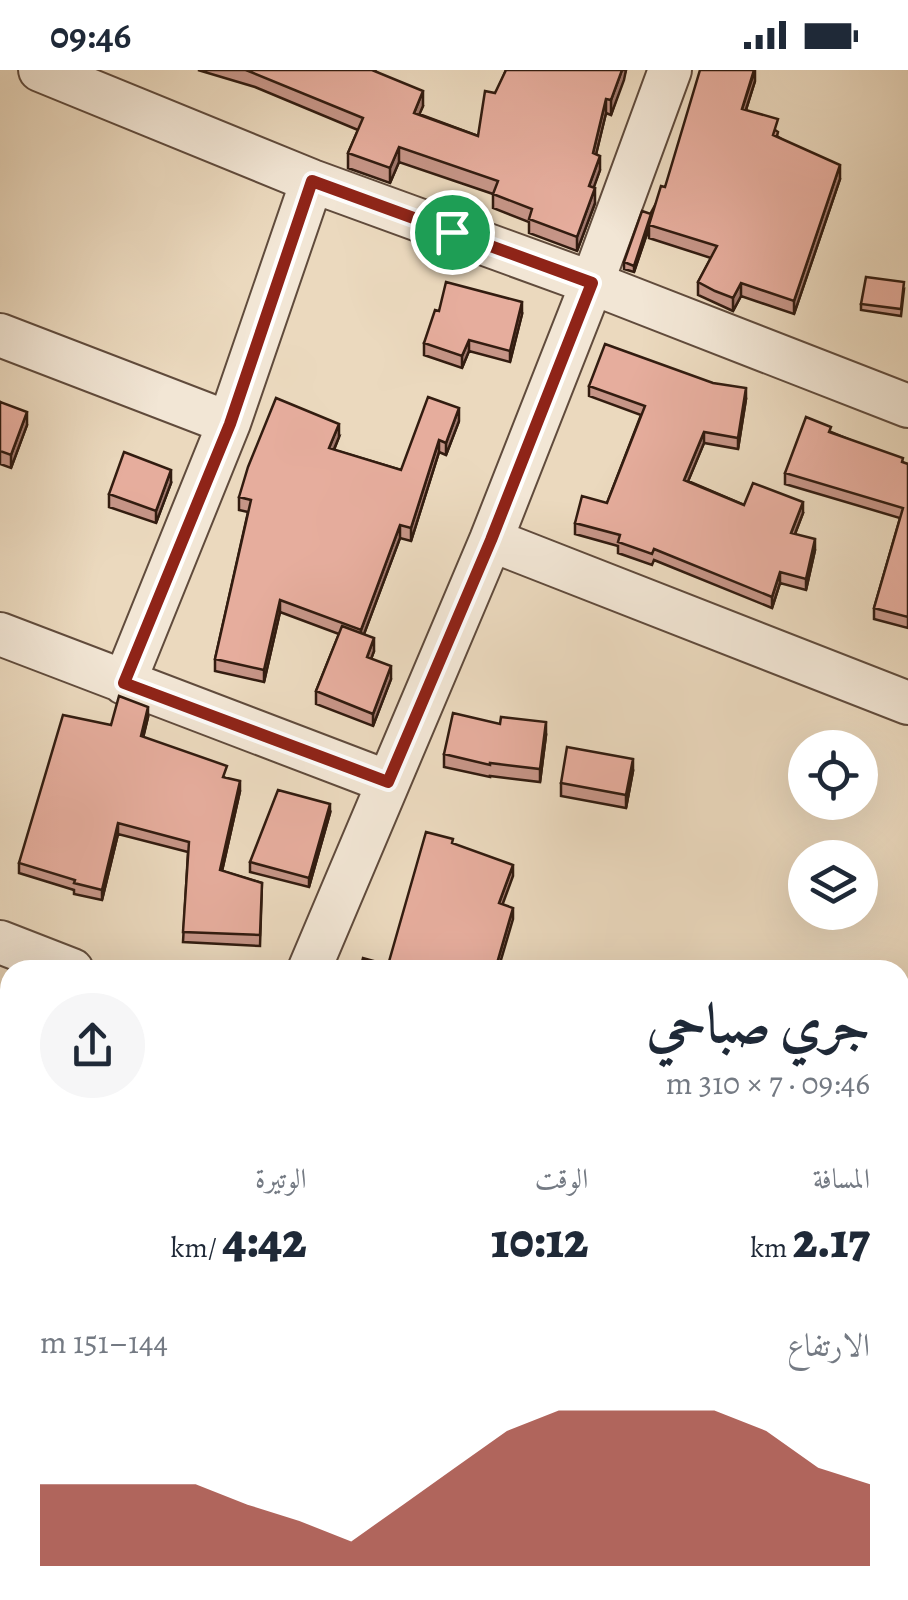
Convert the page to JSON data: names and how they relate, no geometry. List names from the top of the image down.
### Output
{
  "page": {
    "status": "09:46",
    "heading": ["جري صباحي", "09:46 · 7 × 310 m"],
    "stats": [
      ["المسافة", "2.17 km"],
      ["الوقت", "10:12"],
      ["الوتيرة", "4:42 /km"]
    ],
    "chart": ["الارتفاع", "144–151 m"]
  }
}
